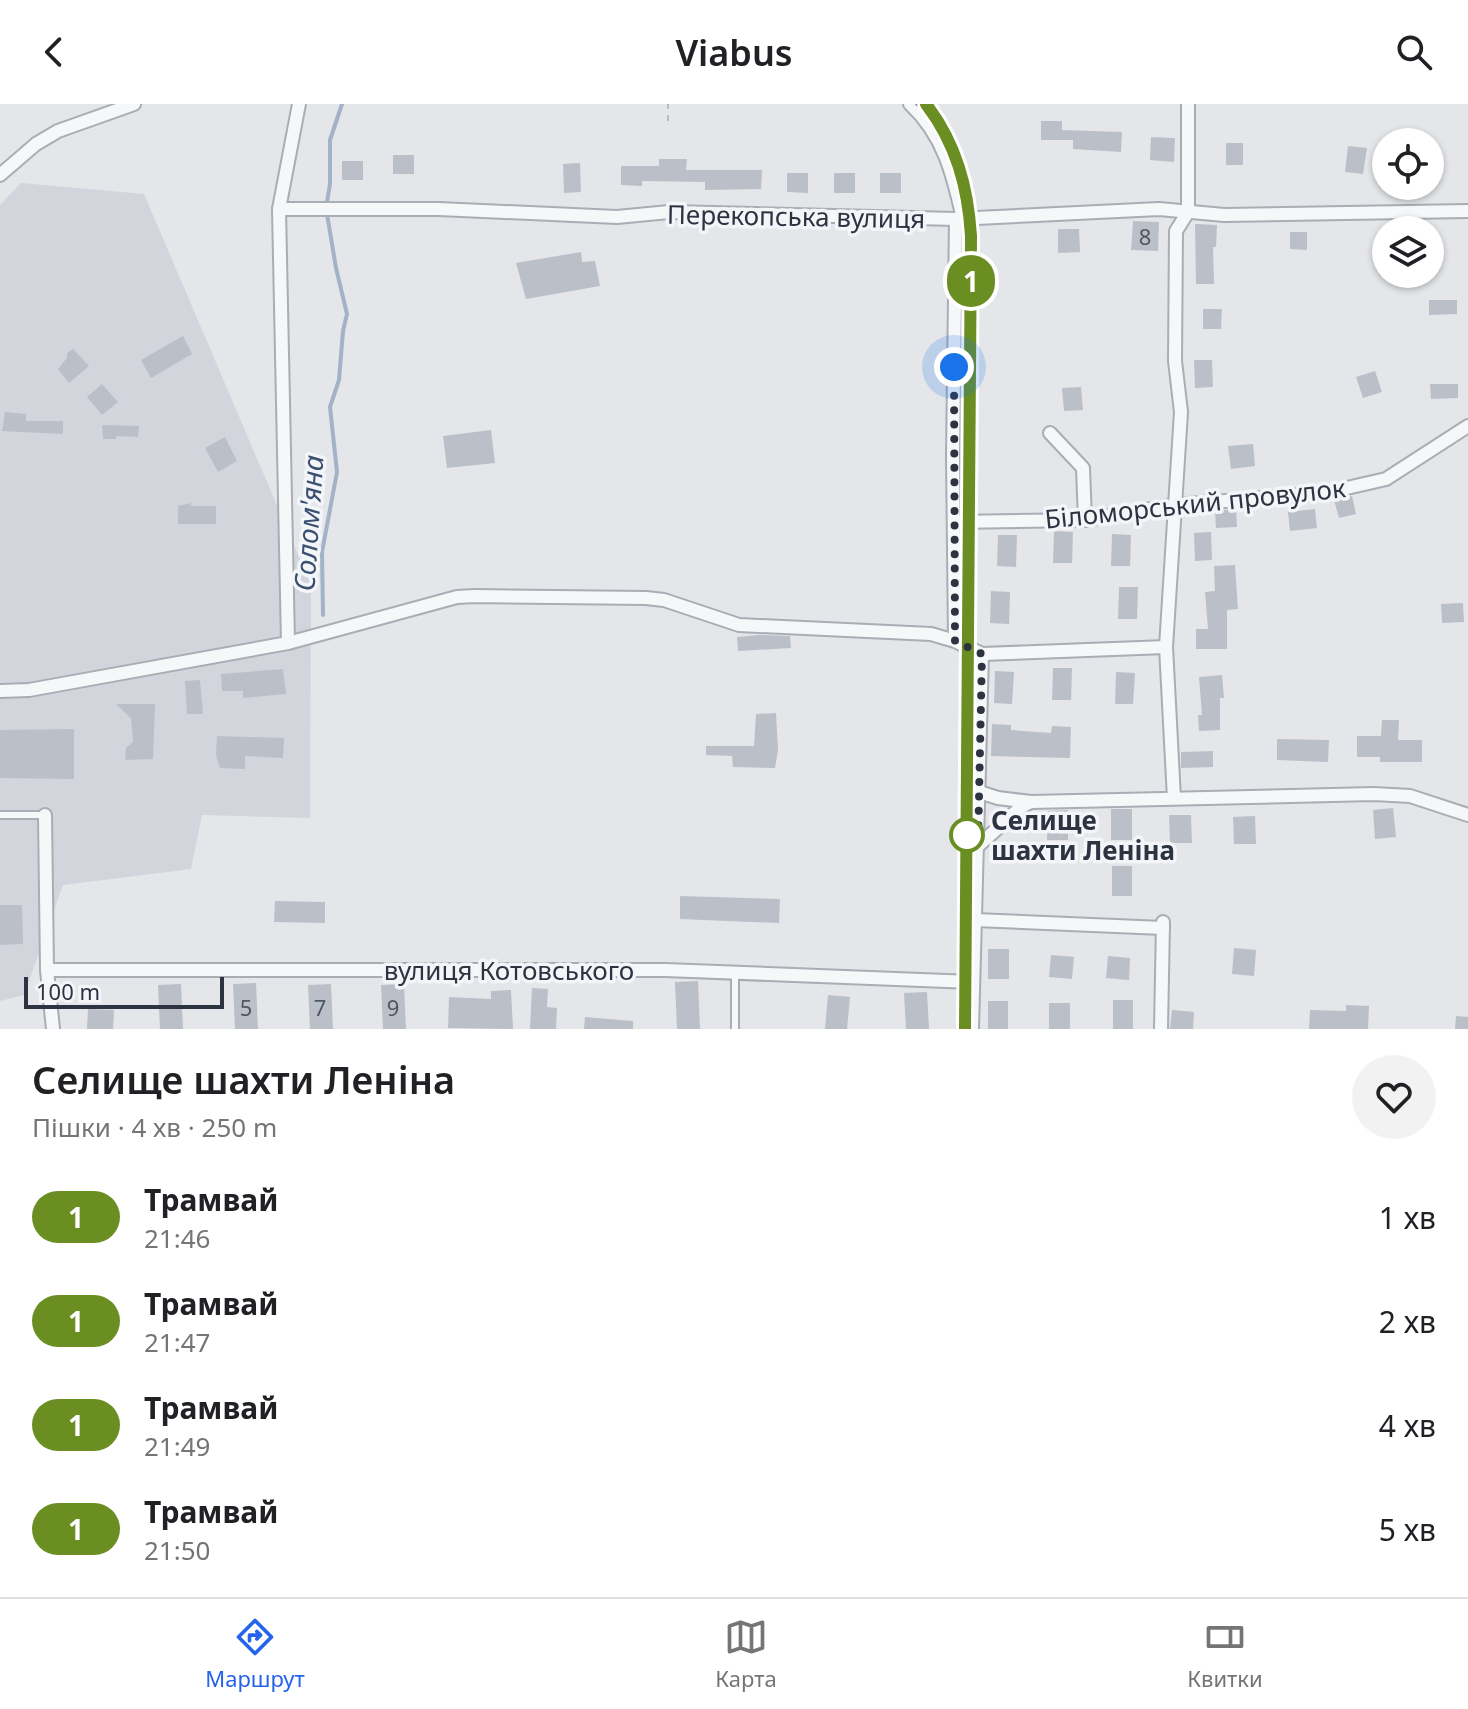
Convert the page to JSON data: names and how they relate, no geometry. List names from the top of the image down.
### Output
{
  "streets": {
    "street": ["Перекопська вулиця", "Біломорський провулок", "вулиця Котовського"]
  },
  "water": ["Солом'яна"],
  "places": ["Селище шахти Леніна"],
  "lines": ["tram line 1"],
  "house_numbers": [
    "8",
    "5",
    "7",
    "9"
  ],
  "scale_bar": "100 m",
  "page": {
    "header": "Viabus",
    "on_map": "1",
    "scale": "100 m",
    "heading": ["Селище шахти Леніна", "Пішки · 4 хв · 250 m"],
    "list": [
      {
        "mark": "1",
        "name": "Трамвай",
        "note": "21:46",
        "value": "1 хв"
      },
      {
        "mark": "1",
        "name": "Трамвай",
        "note": "21:47",
        "value": "2 хв"
      },
      {
        "mark": "1",
        "name": "Трамвай",
        "note": "21:49",
        "value": "4 хв"
      },
      {
        "mark": "1",
        "name": "Трамвай",
        "note": "21:50",
        "value": "5 хв"
      }
    ],
    "tabs": ["Маршрут", "Карта", "Квитки"]
  }
}
